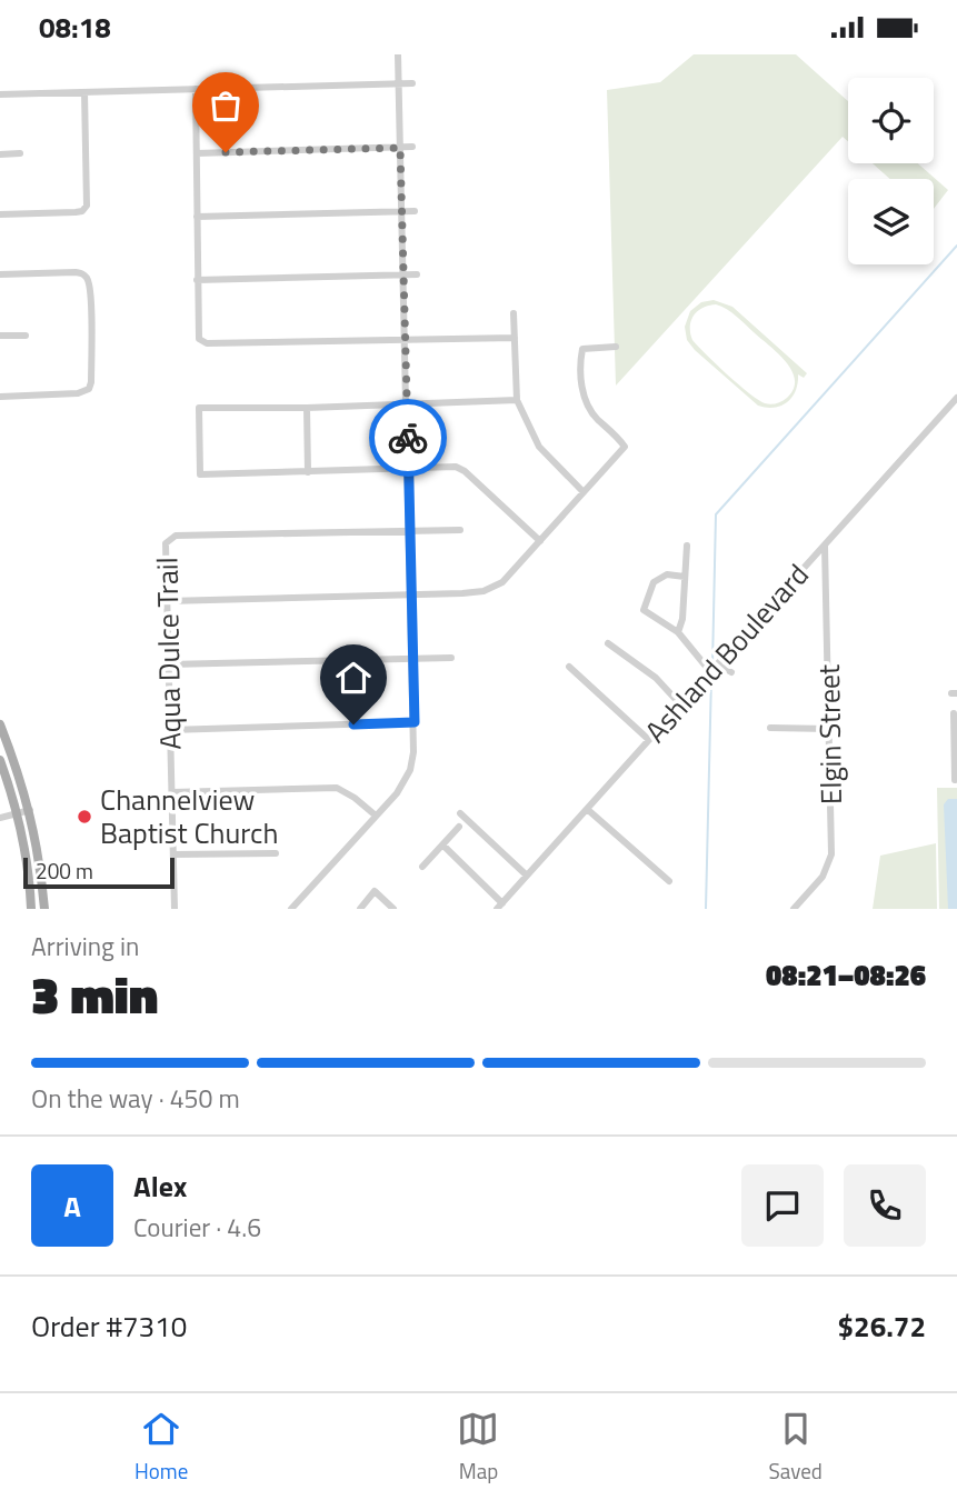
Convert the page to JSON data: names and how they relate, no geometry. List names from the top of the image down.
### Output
{
  "streets": {
    "street": ["Aqua Dulce Trail", "Ashland Boulevard", "Elgin Street"]
  },
  "crossings": [
    ["Ashland Boulevard", "Elgin Street"]
  ],
  "places": ["Channelview Baptist Church"],
  "scale_bar": "200 m",
  "page": {
    "status": "08:18",
    "scale": "200 m",
    "heading": ["3 min", "Arriving in", "08:21–08:26"],
    "panel": [
      "Alex",
      "Courier · 4.6",
      "Order #7310",
      "$26.72"
    ],
    "bar": "On the way · 450 m",
    "round": "A",
    "tabs": ["Home", "Map", "Saved"]
  }
}
